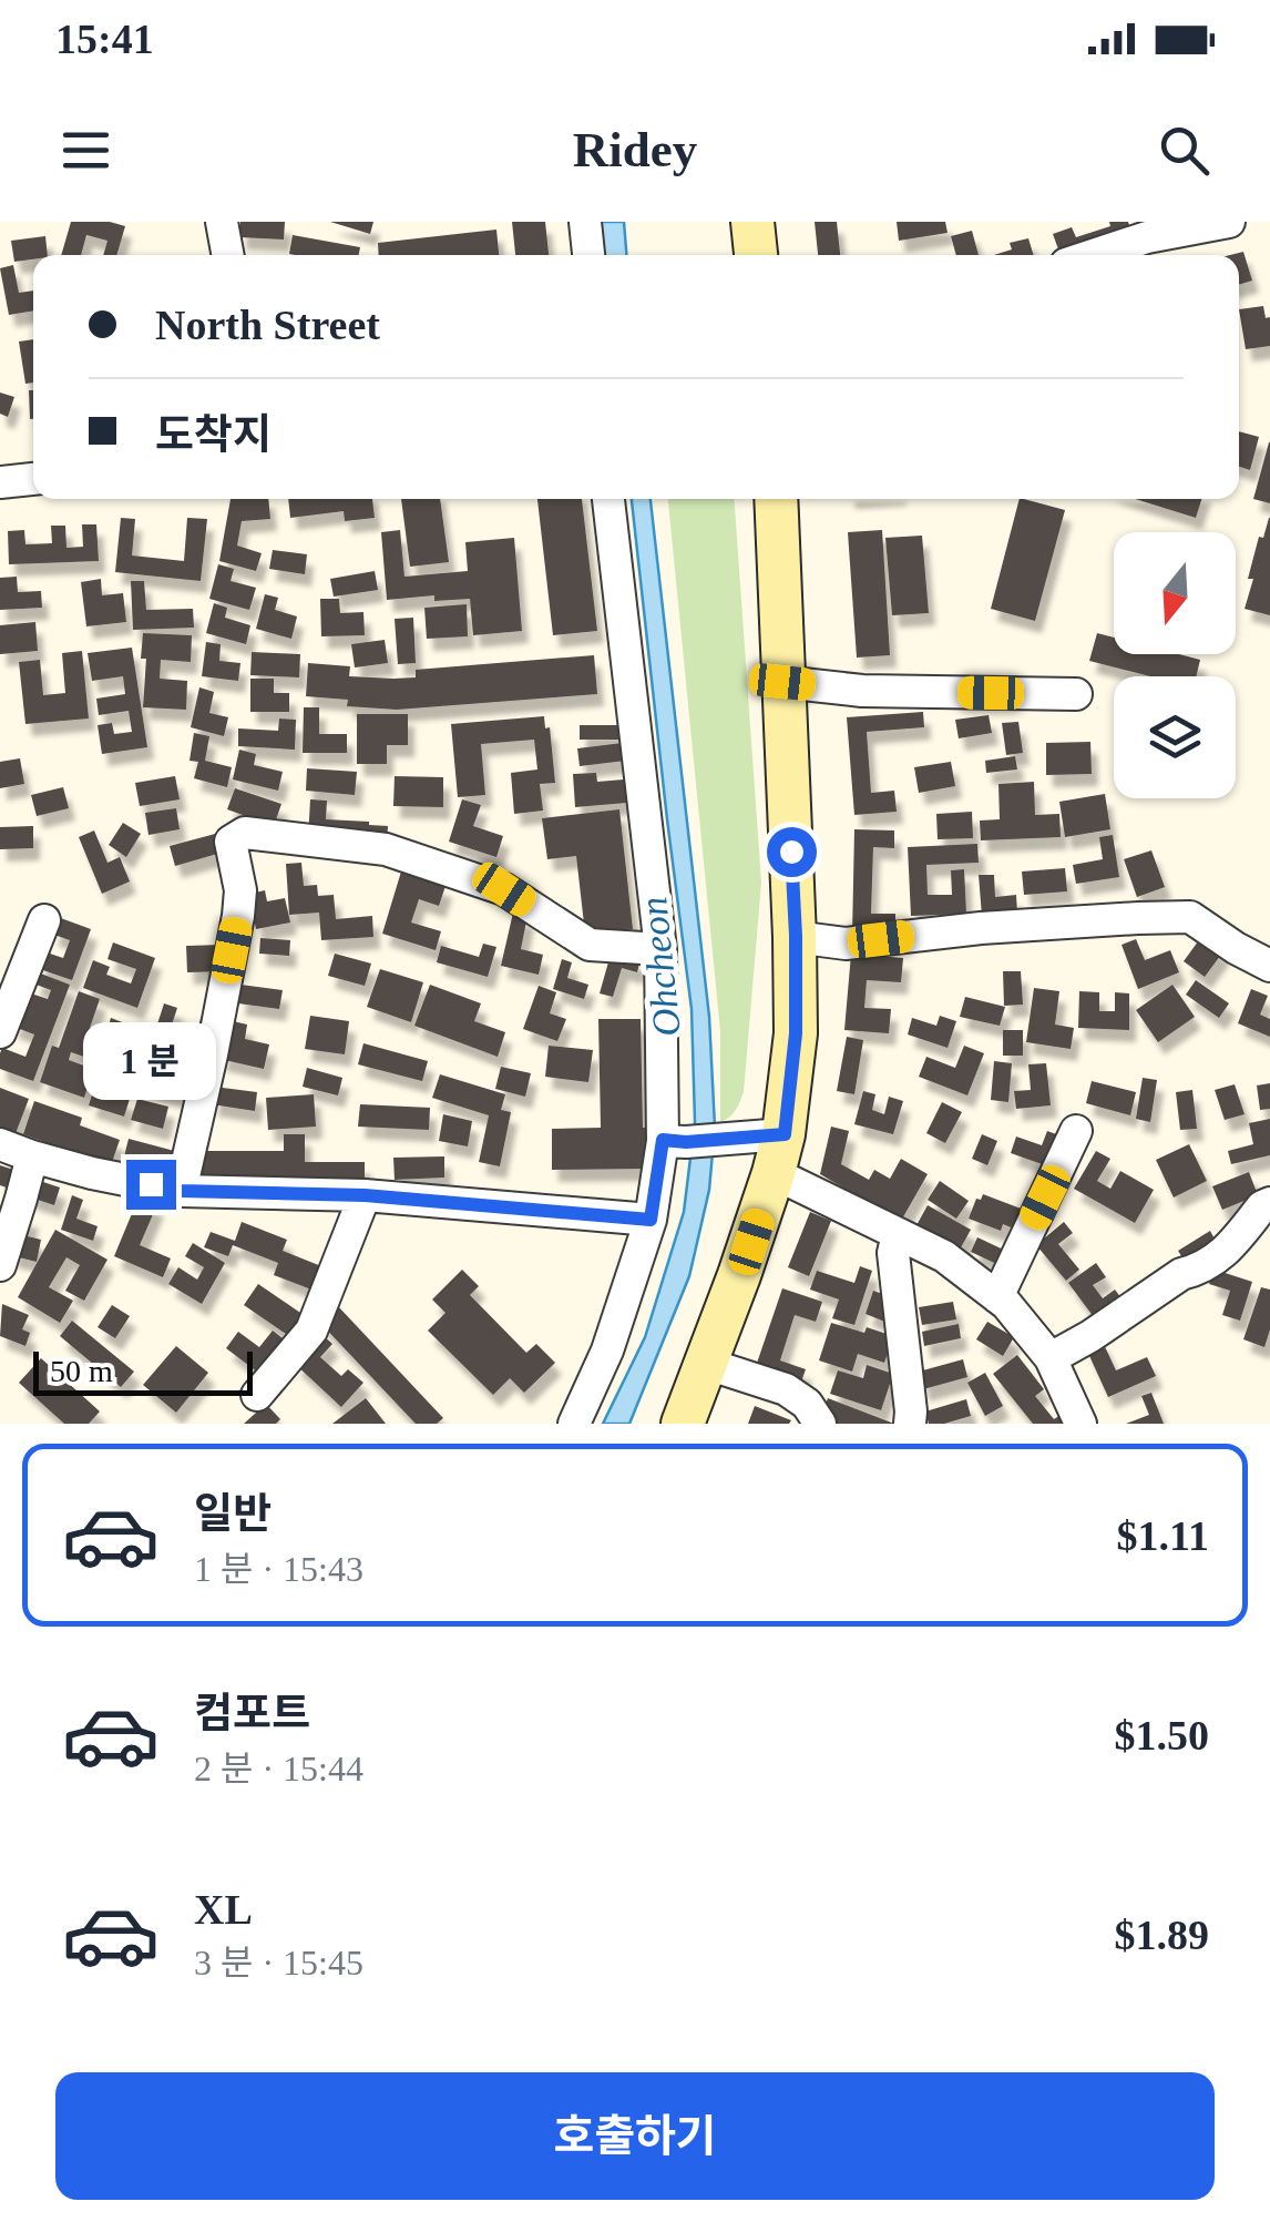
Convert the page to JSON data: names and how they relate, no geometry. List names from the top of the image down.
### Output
{
  "water": ["Ohcheon"],
  "scale_bar": "50 m",
  "north": "bottom",
  "page": {
    "status": "15:41",
    "header": "Ridey",
    "banner": ["North Street", "도착지"],
    "bubble": "1 분",
    "scale": "50 m",
    "list": [
      {
        "name": "일반",
        "note": "1 분 · 15:43",
        "value": "$1.11"
      },
      {
        "name": "컴포트",
        "note": "2 분 · 15:44",
        "value": "$1.50"
      },
      {
        "name": "XL",
        "note": "3 분 · 15:45",
        "value": "$1.89"
      }
    ],
    "buttons": "호출하기"
  }
}
